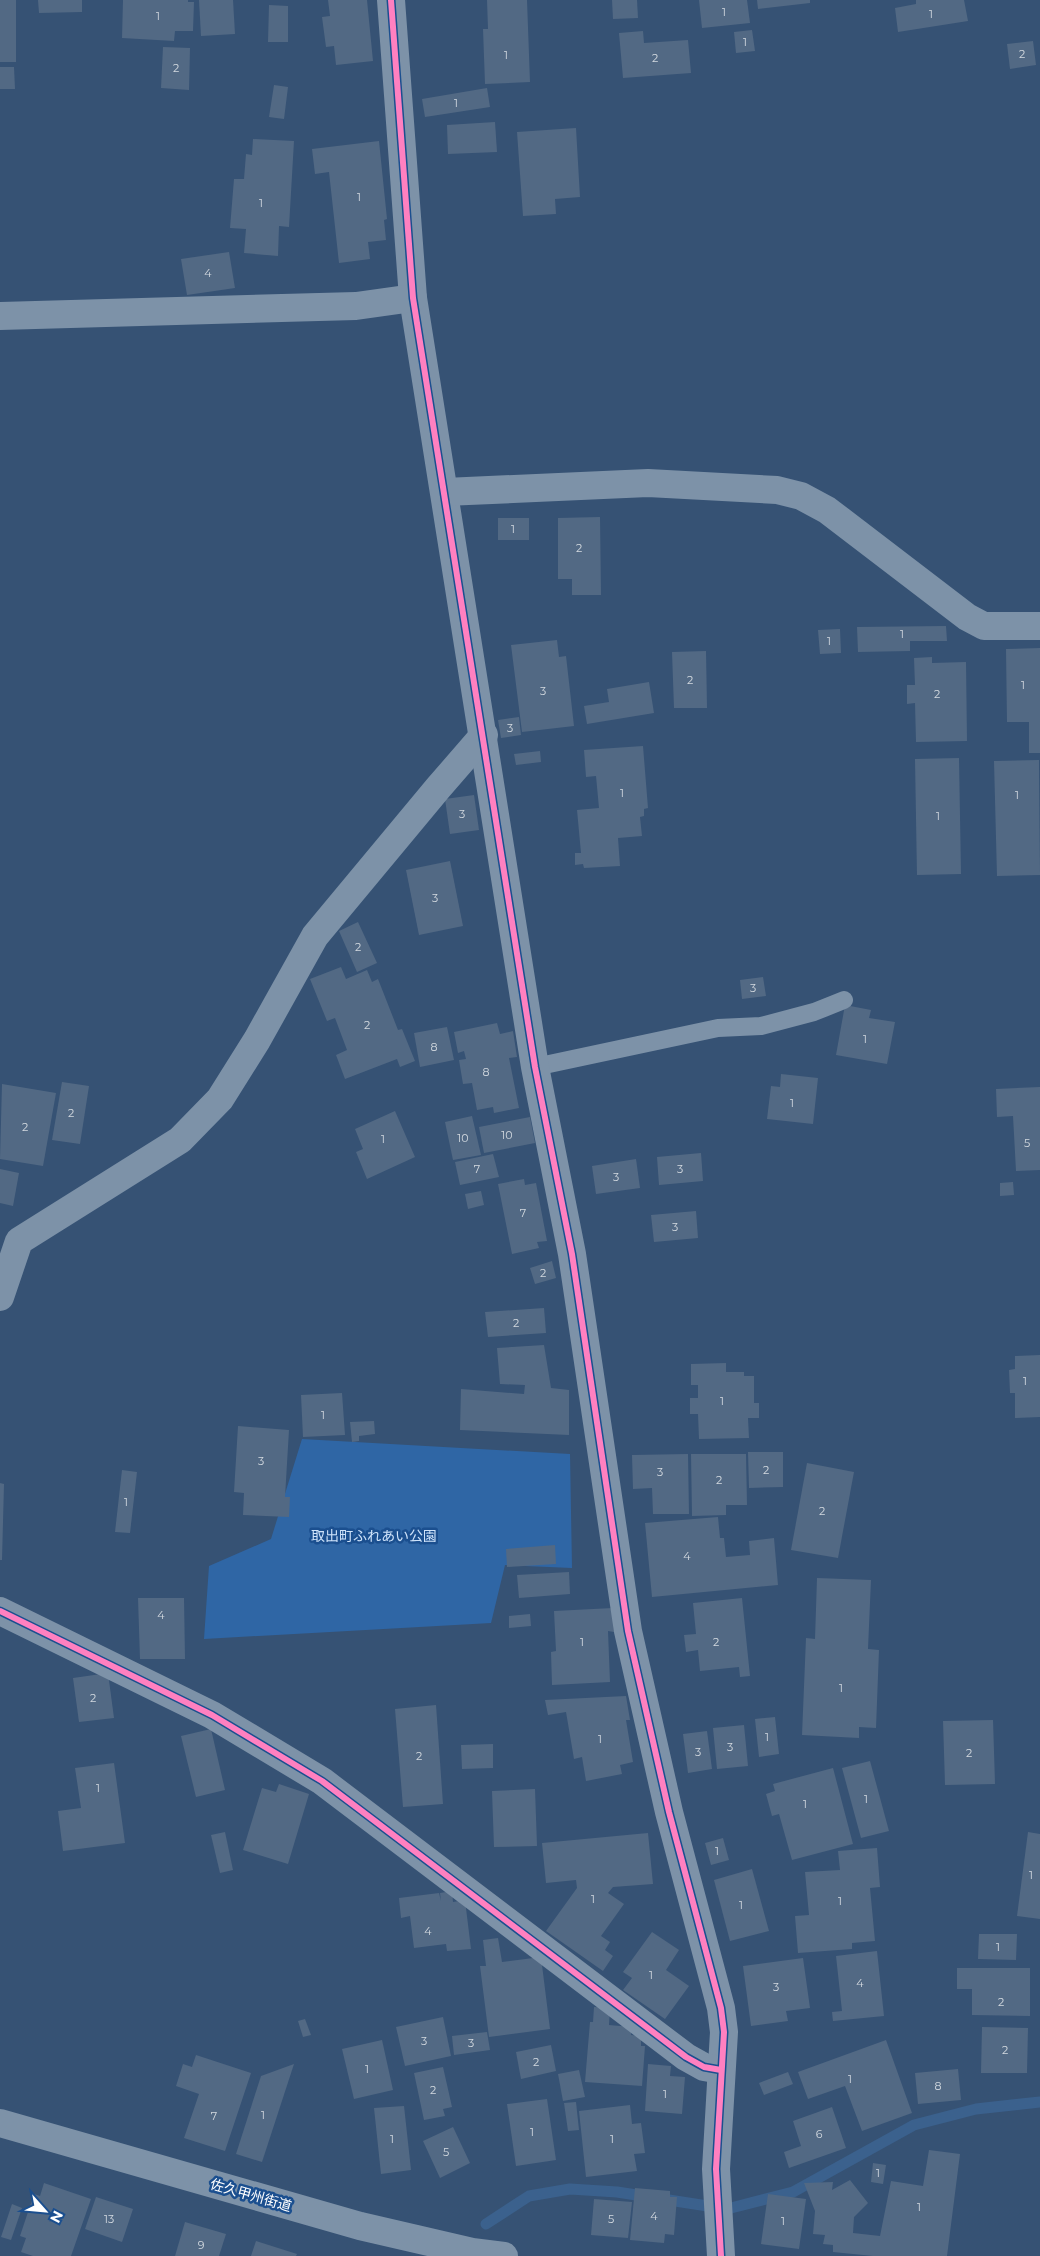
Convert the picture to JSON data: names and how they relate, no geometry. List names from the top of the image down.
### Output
{
  "streets": {
    "street": ["佐久甲州街道"]
  },
  "parks": ["取出町ふれあい公園"],
  "house_numbers": [
    "1",
    "1",
    "1",
    "1",
    "2",
    "1",
    "2",
    "2",
    "1",
    "1",
    "1",
    "4",
    "1",
    "2",
    "1",
    "1",
    "2",
    "1",
    "3",
    "2",
    "3",
    "1",
    "1",
    "3",
    "1",
    "3",
    "2",
    "3",
    "2",
    "1",
    "8",
    "8",
    "1",
    "2",
    "2",
    "10",
    "10",
    "1",
    "5",
    "7",
    "3",
    "3",
    "7",
    "3",
    "2",
    "2",
    "1",
    "1",
    "1",
    "3",
    "2",
    "3",
    "2",
    "1",
    "2",
    "4",
    "4",
    "1",
    "2",
    "1",
    "2",
    "1",
    "1",
    "3",
    "3",
    "2",
    "2",
    "1",
    "1",
    "1",
    "1",
    "1",
    "1",
    "1",
    "1",
    "4",
    "1",
    "1",
    "4",
    "3",
    "2",
    "3",
    "3",
    "2",
    "2",
    "1",
    "1",
    "8",
    "2",
    "1",
    "1",
    "7",
    "1",
    "6",
    "1",
    "1",
    "5",
    "1",
    "1",
    "4",
    "13",
    "5",
    "1",
    "9"
  ],
  "north": "bottom right"
}
